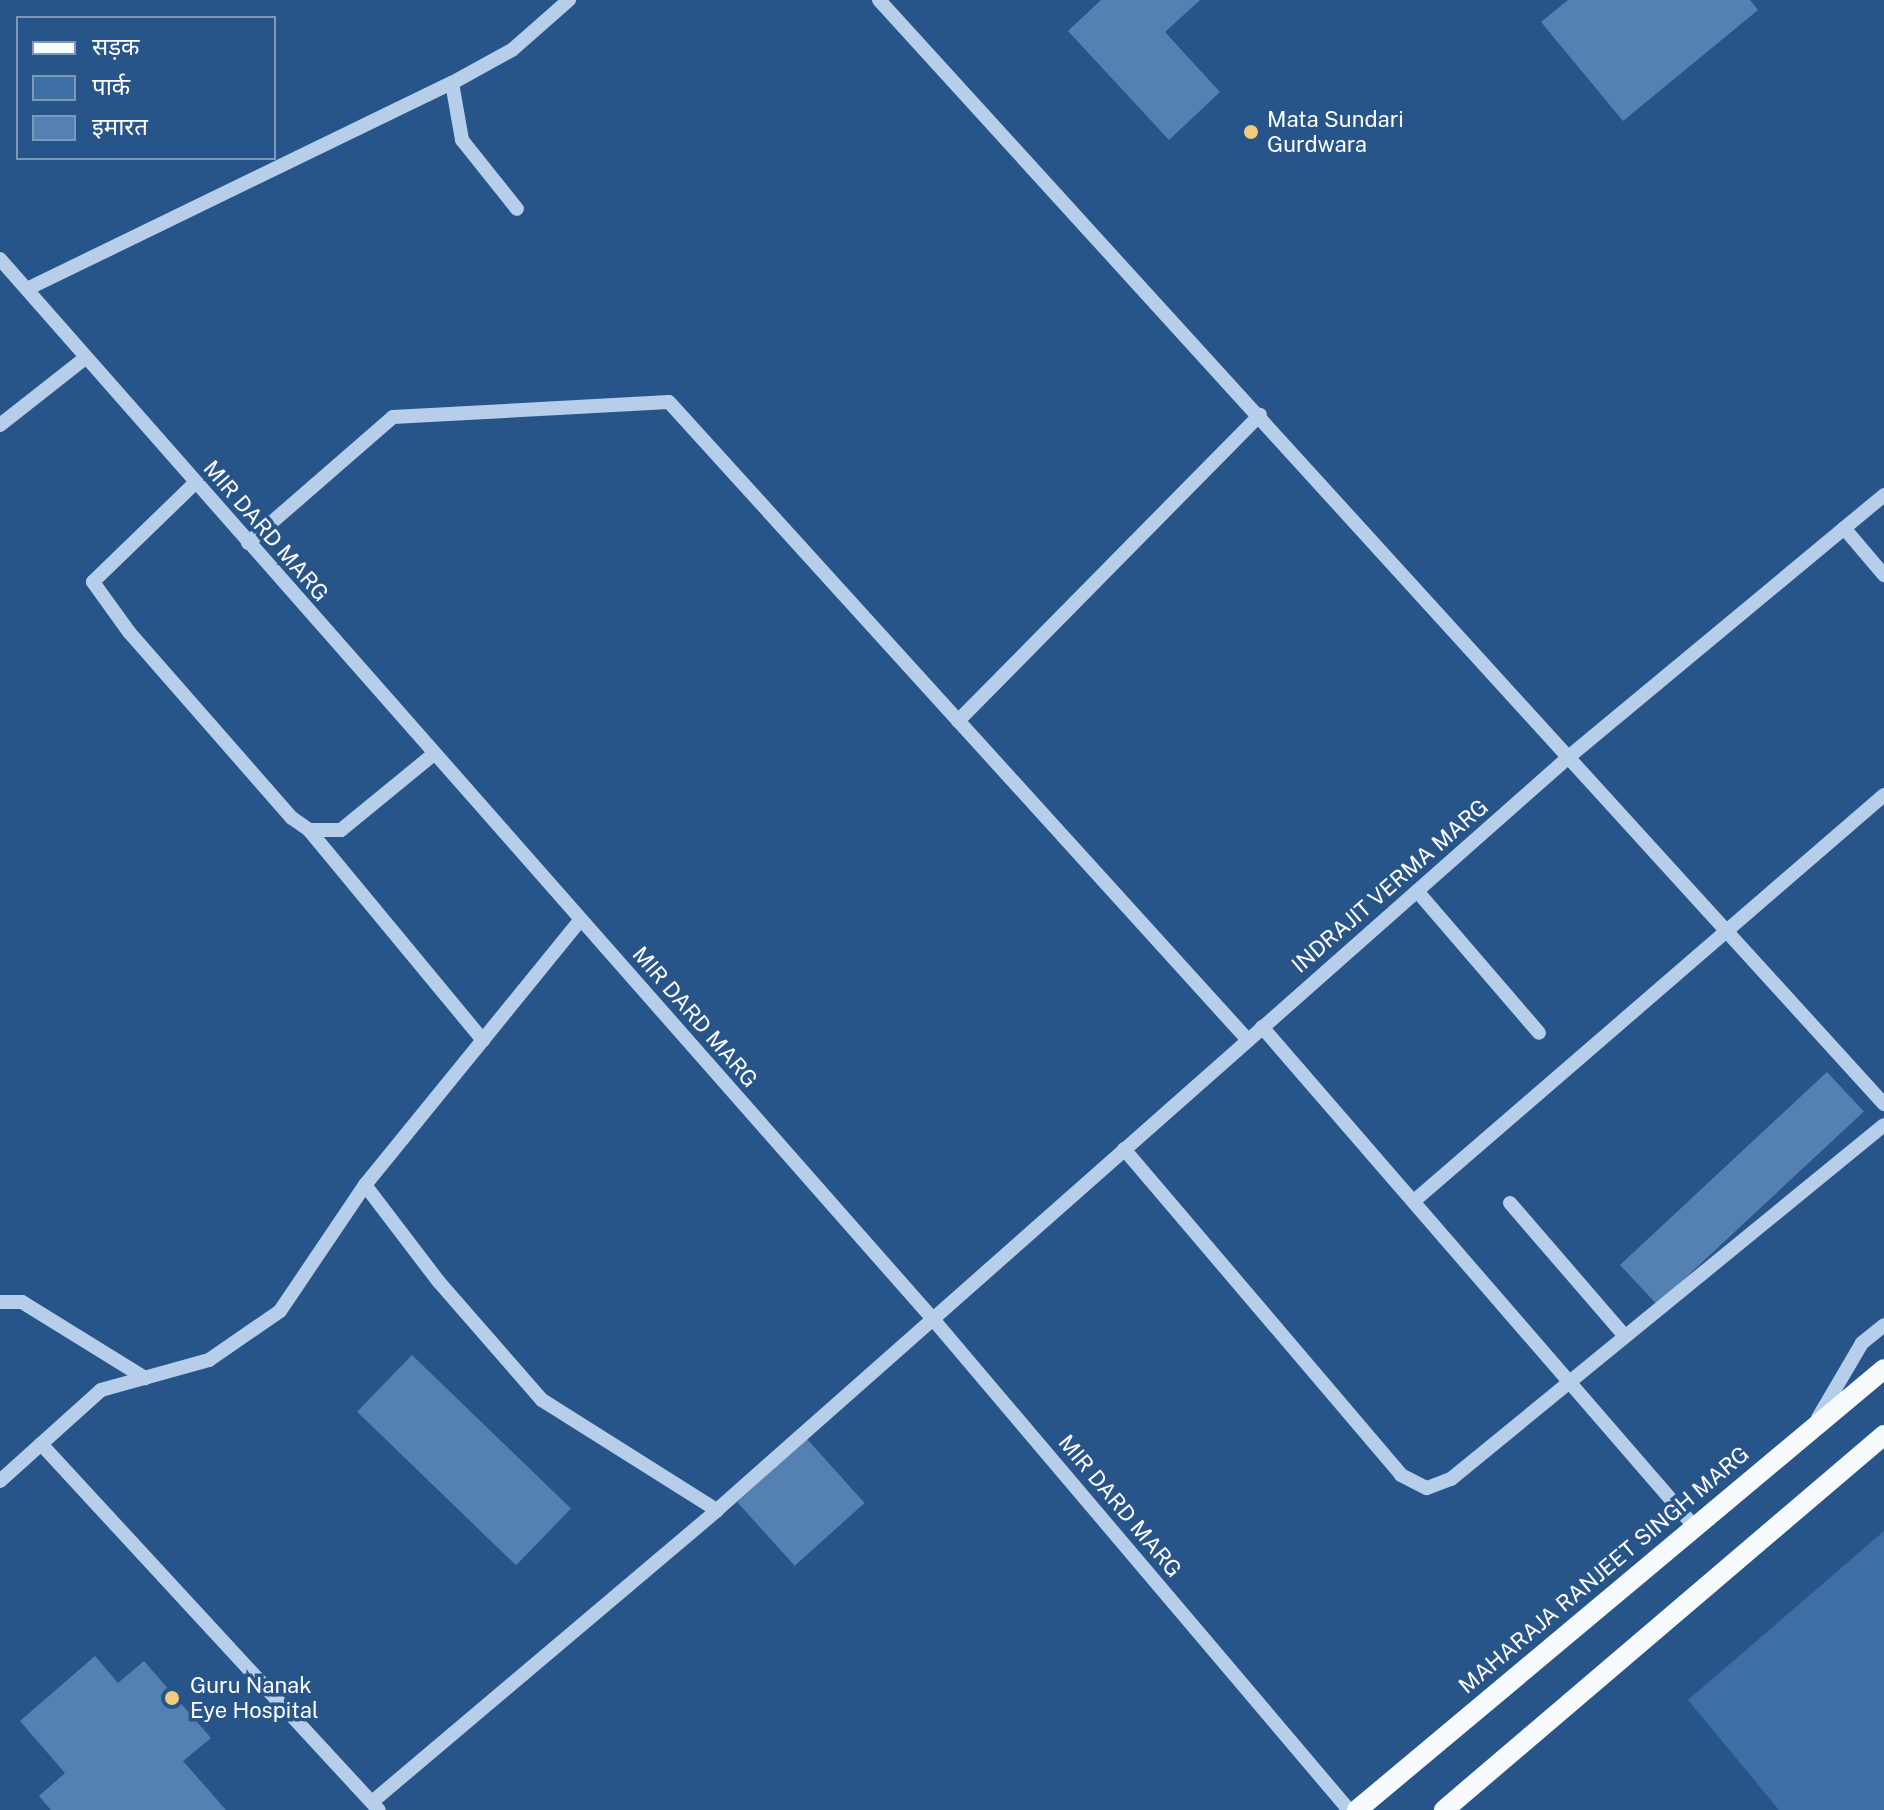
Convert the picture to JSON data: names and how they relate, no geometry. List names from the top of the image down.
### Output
{
  "streets": {
    "main road": ["MAHARAJA RANJEET SINGH MARG"],
    "street": ["MIR DARD MARG", "INDRAJIT VERMA MARG"]
  },
  "crossings": [
    ["MIR DARD MARG", "INDRAJIT VERMA MARG"]
  ],
  "places": ["Mata Sundari Gurdwara", "Guru Nanak Eye Hospital"],
  "legend": ["सड़क", "पार्क", "इमारत"]
}
